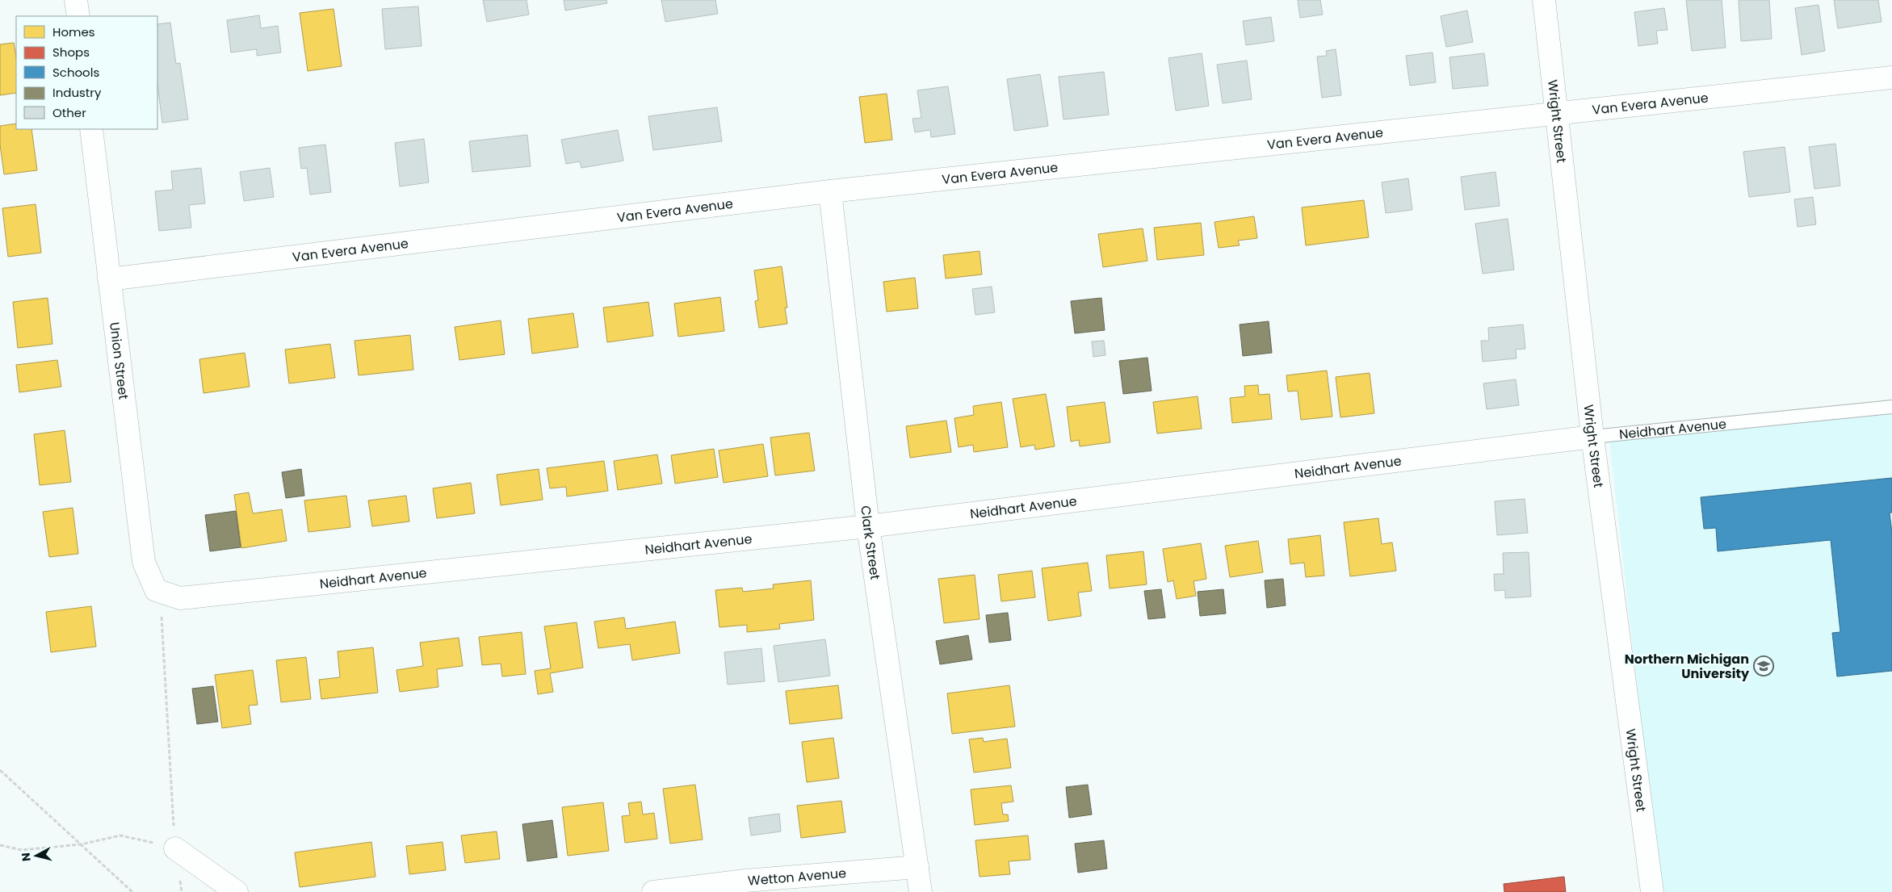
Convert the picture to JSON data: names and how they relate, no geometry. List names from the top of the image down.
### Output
{
  "streets": {
    "street": [
      "Van Evera Avenue",
      "Wright Street",
      "Union Street",
      "Neidhart Avenue",
      "Clark Street",
      "Wetton Avenue"
    ]
  },
  "crossings": [
    ["Van Evera Avenue", "Wright Street"],
    ["Van Evera Avenue", "Union Street"],
    ["Van Evera Avenue", "Clark Street"],
    ["Wright Street", "Neidhart Avenue"],
    ["Union Street", "Neidhart Avenue"],
    ["Neidhart Avenue", "Clark Street"],
    ["Clark Street", "Wetton Avenue"]
  ],
  "places": {
    "school or university": ["Northern Michigan University"]
  },
  "legend": [
    "Homes",
    "Shops",
    "Schools",
    "Industry",
    "Other"
  ],
  "north": "left"
}
